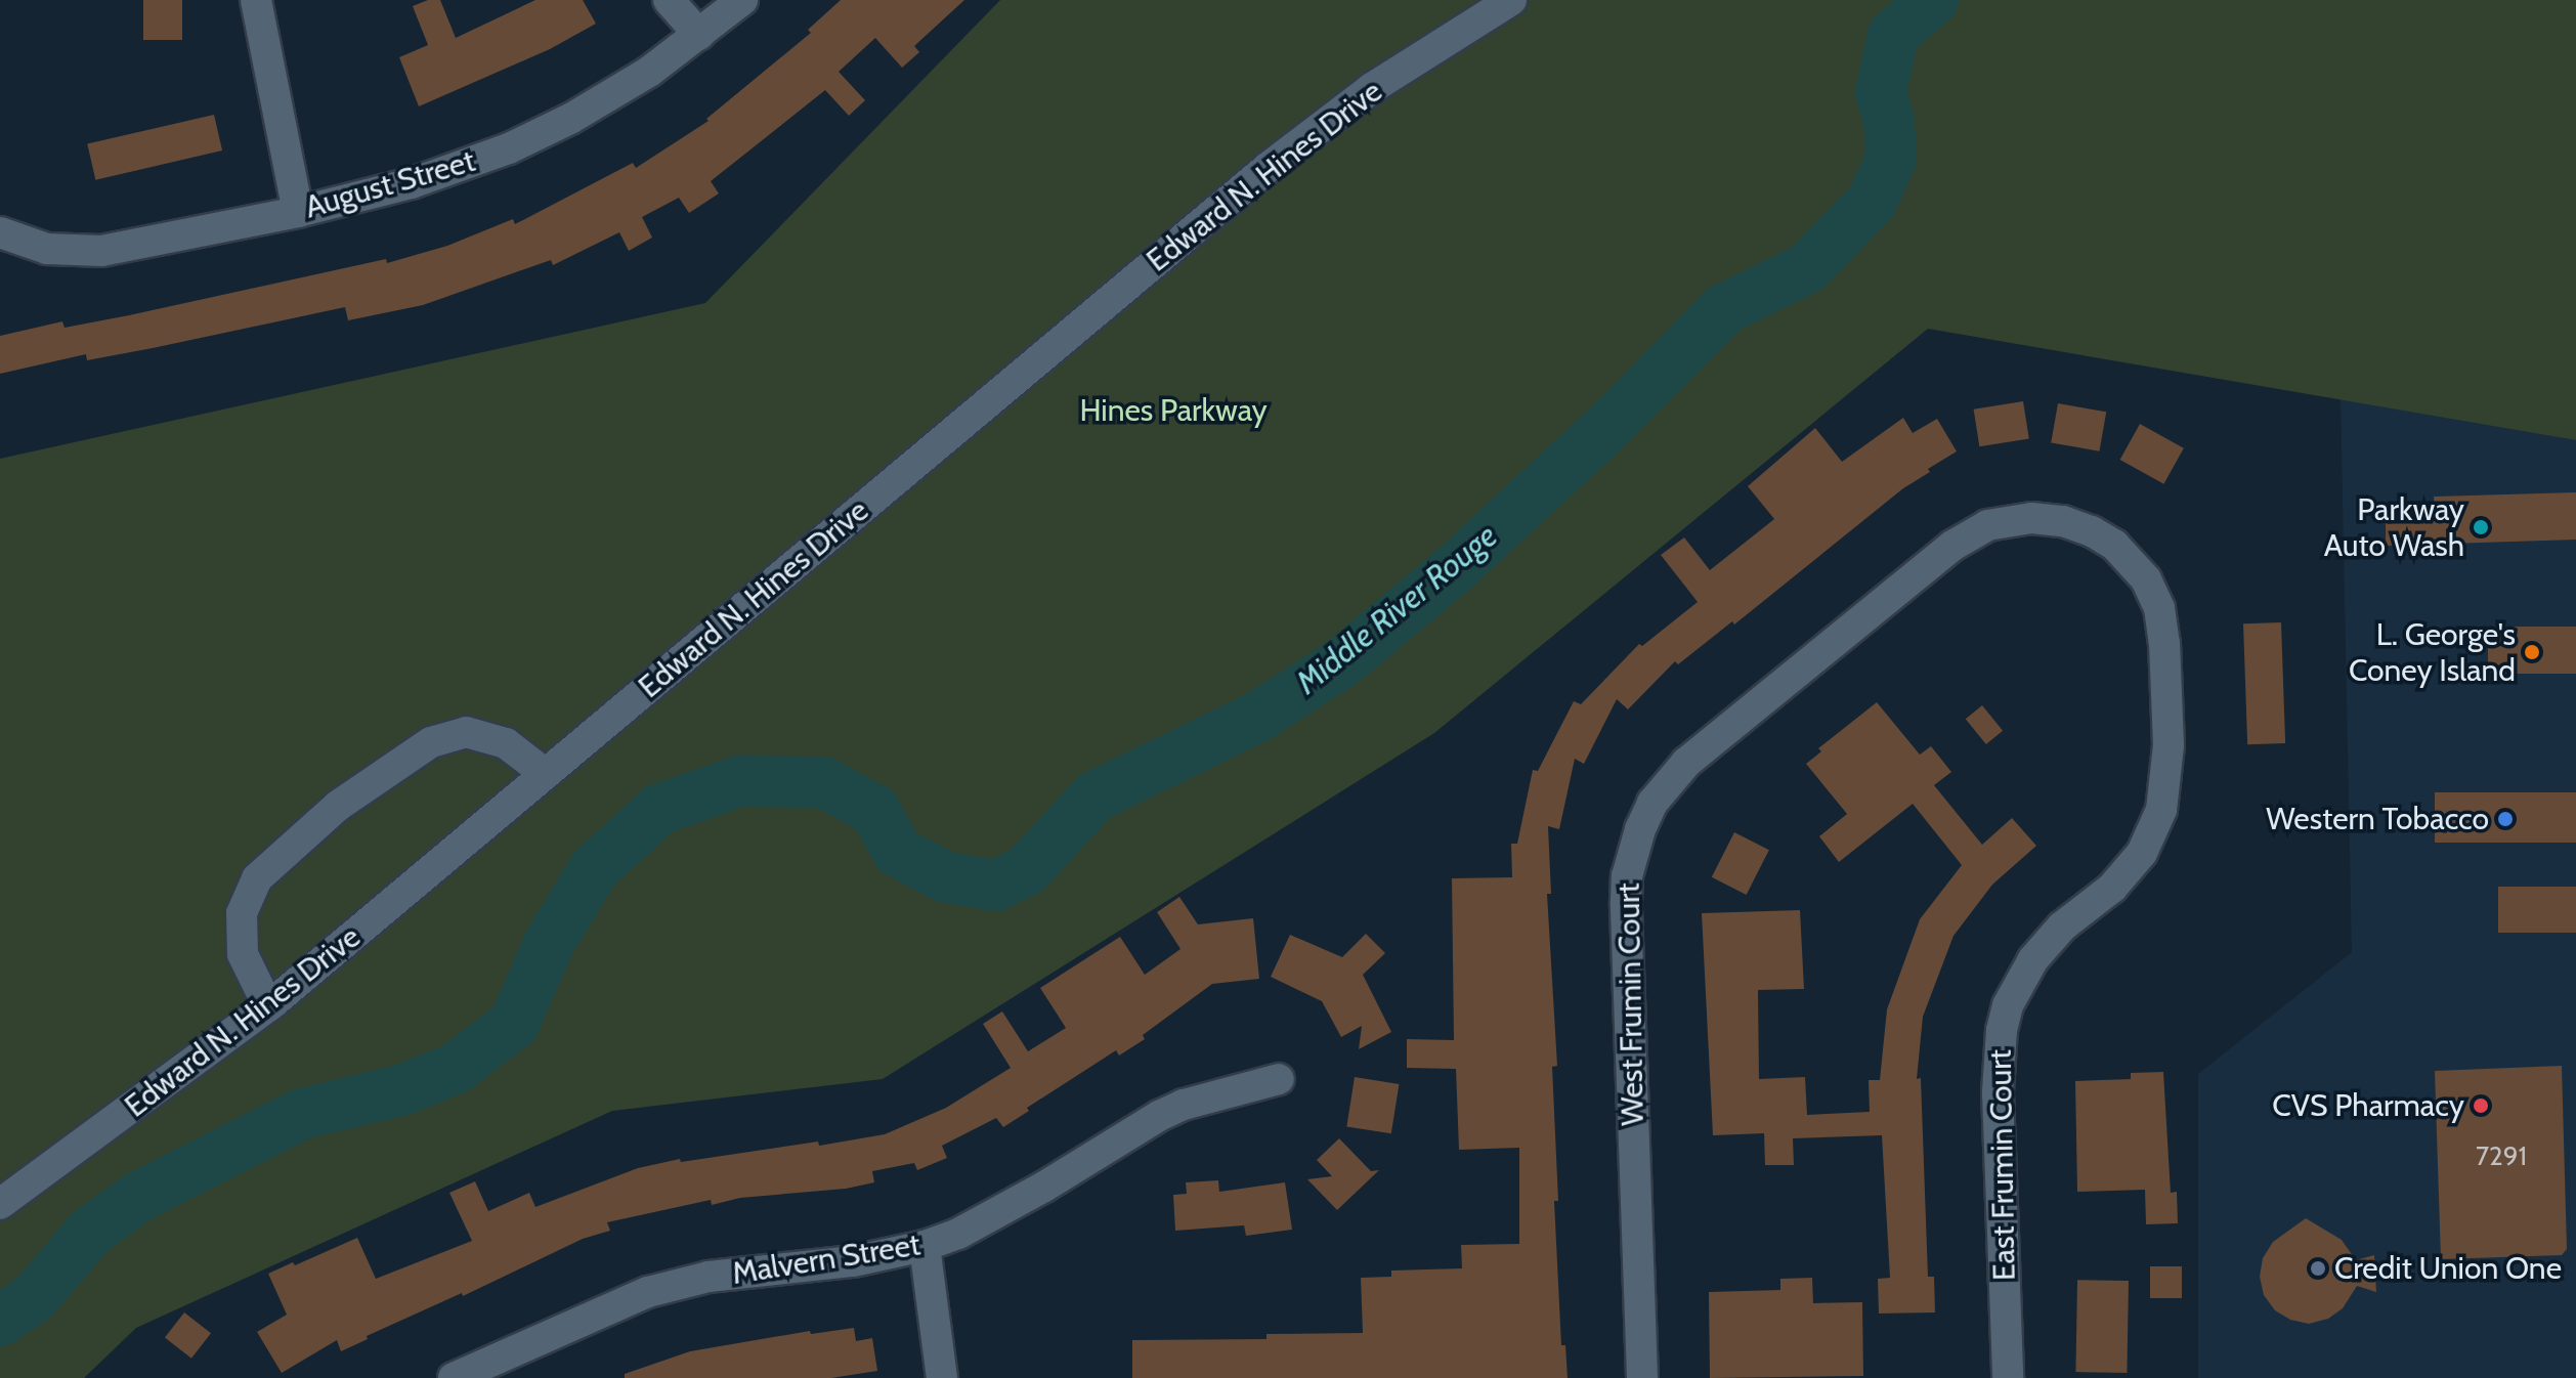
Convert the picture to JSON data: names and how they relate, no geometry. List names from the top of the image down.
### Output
{
  "streets": {
    "street": [
      "Edward N. Hines Drive",
      "August Street",
      "West Frumin Court",
      "East Frumin Court",
      "Malvern Street"
    ]
  },
  "crossings": [
    ["West Frumin Court", "East Frumin Court"]
  ],
  "water": ["Middle River Rouge"],
  "parks": ["Hines Parkway"],
  "places": [
    "Parkway Auto Wash",
    "L. George's Coney Island",
    "Western Tobacco",
    "CVS Pharmacy",
    "Credit Union One"
  ],
  "house_numbers": ["7291"]
}
